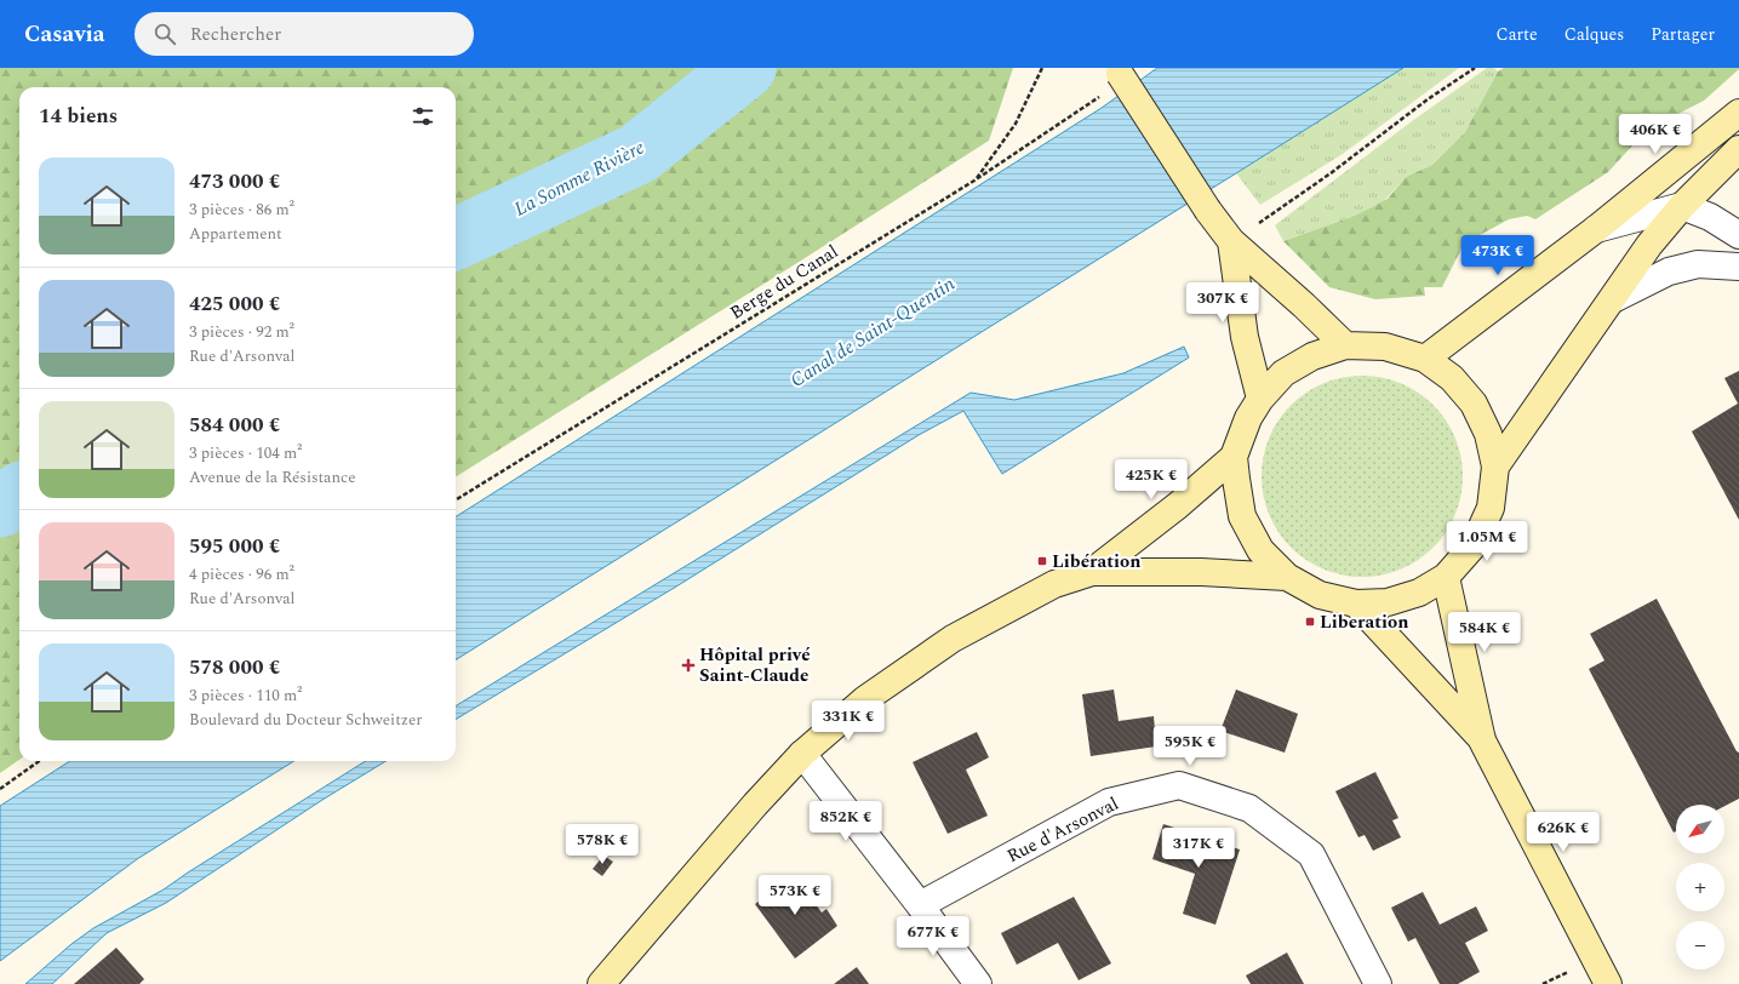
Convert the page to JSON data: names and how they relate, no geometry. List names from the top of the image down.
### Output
{
  "streets": {
    "street": ["Rue d'Arsonval"],
    "path": ["Berge du Canal"]
  },
  "water": ["La Somme Rivière", "Canal de Saint-Quentin"],
  "places": {
    "transit": ["Libération", "Liberation"],
    "health": ["Hôpital privé Saint-Claude"]
  },
  "north": "bottom left",
  "page": {
    "header": "Casavia",
    "search": "Rechercher",
    "nav": ["Carte", "Calques", "Partager"],
    "heading": "14 biens",
    "price": [
      "406K €",
      "473K €",
      "307K €",
      "425K €",
      "1.05M €",
      "584K €",
      "331K €",
      "595K €",
      "852K €",
      "626K €",
      "578K €",
      "317K €",
      "573K €",
      "677K €"
    ],
    "list": [
      {
        "name": "473 000 €",
        "note": "3 pièces · 86 m² · Appartement"
      },
      {
        "name": "425 000 €",
        "note": "3 pièces · 92 m² · Rue d'Arsonval"
      },
      {
        "name": "584 000 €",
        "note": "3 pièces · 104 m² · Avenue de la Résistance"
      },
      {
        "name": "595 000 €",
        "note": "4 pièces · 96 m² · Rue d'Arsonval"
      },
      {
        "name": "578 000 €",
        "note": "3 pièces · 110 m² · Boulevard du Docteur Schweitzer"
      }
    ],
    "map_buttons": ["+", "−"]
  }
}
